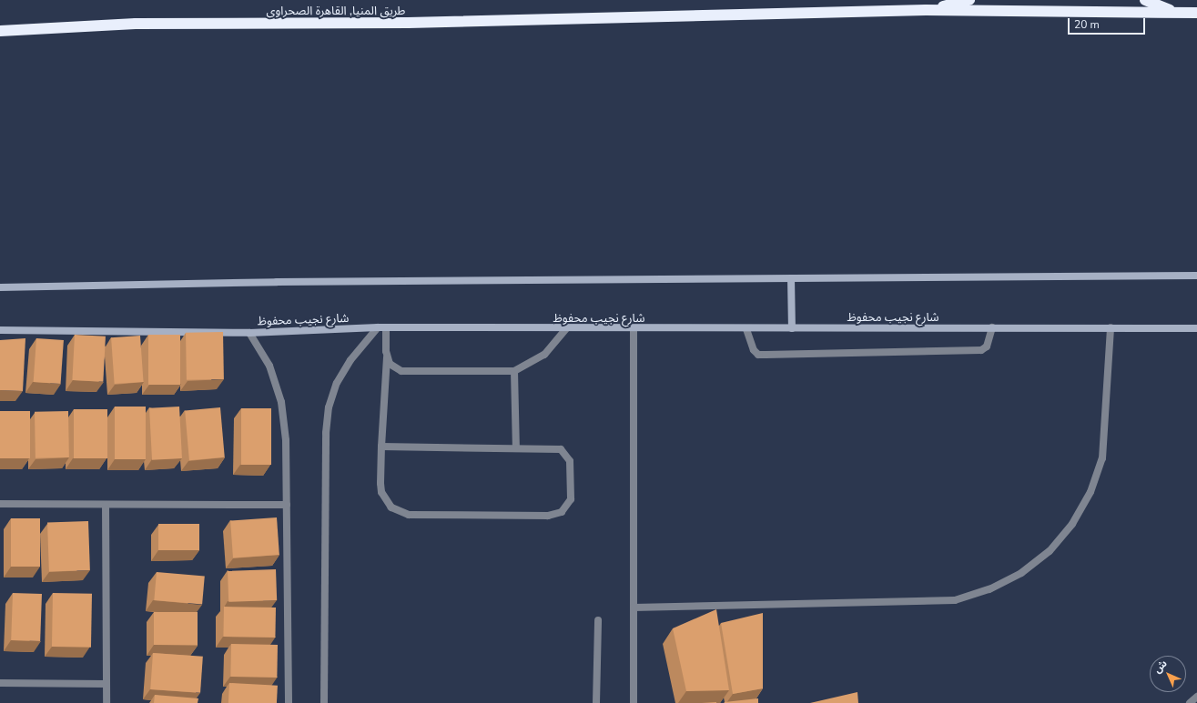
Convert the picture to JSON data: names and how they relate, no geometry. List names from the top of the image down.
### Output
{
  "streets": {
    "highway": ["طريق المنيا, القاهرة الصحراوى"],
    "street": ["شارع نجيب محفوظ"]
  },
  "scale_bar": "20 m",
  "north": "top left"
}
